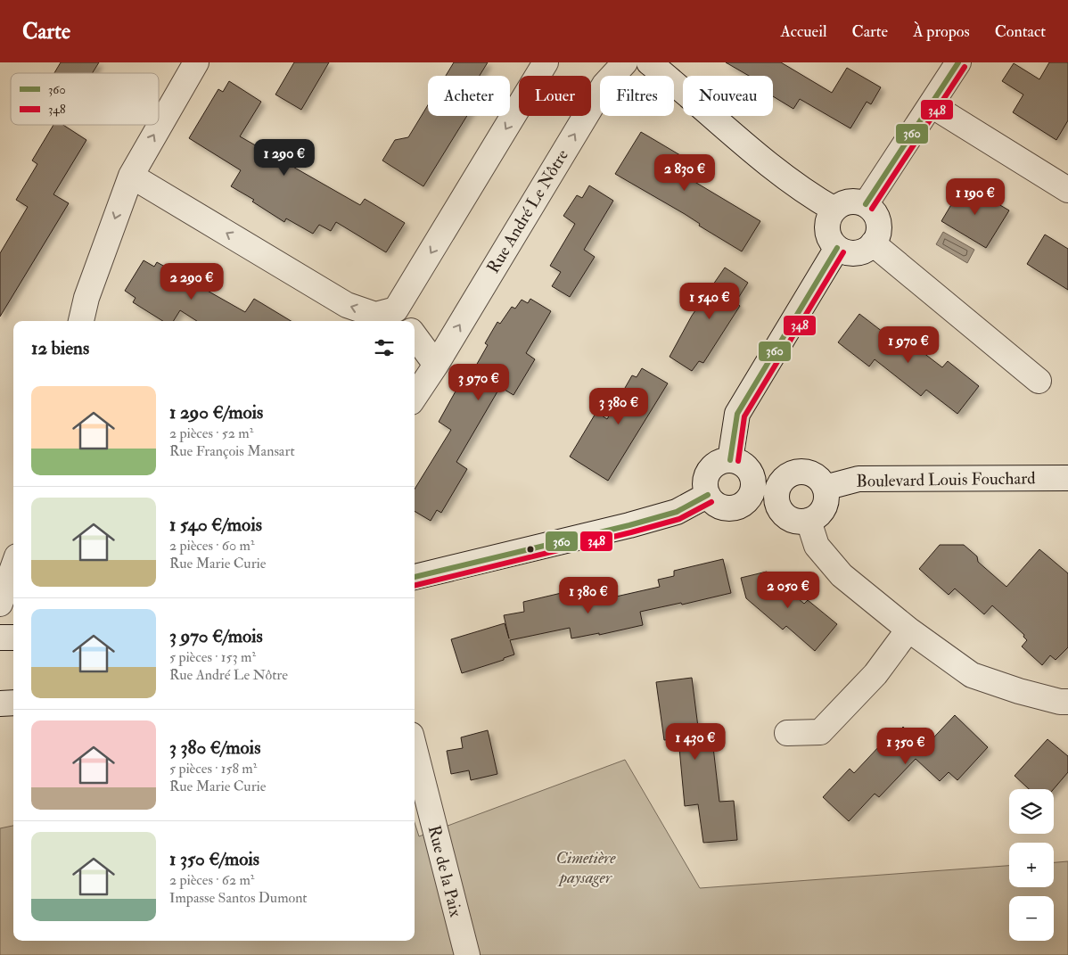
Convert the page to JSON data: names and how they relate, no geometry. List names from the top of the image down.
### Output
{
  "streets": {
    "street": ["Rue André Le Nôtre", "Boulevard Louis Fouchard", "Rue de la Paix"]
  },
  "parks": ["Cimetière paysager"],
  "lines": ["transit line 360", "transit line 348"],
  "legend": ["360", "348"],
  "page": {
    "header": "Carte",
    "nav": [
      "Accueil",
      "Carte",
      "À propos",
      "Contact"
    ],
    "chip": [
      "Acheter",
      "Louer",
      "Filtres",
      "Nouveau"
    ],
    "price": [
      "1 290 €",
      "2 830 €",
      "1 190 €",
      "2 290 €",
      "1 540 €",
      "1 970 €",
      "3 970 €",
      "3 380 €",
      "2 050 €",
      "1 380 €",
      "1 430 €",
      "1 350 €"
    ],
    "heading": "12 biens",
    "list": [
      {
        "name": "1 290 €/mois",
        "note": "2 pièces · 52 m² · Rue François Mansart"
      },
      {
        "name": "1 540 €/mois",
        "note": "2 pièces · 60 m² · Rue Marie Curie"
      },
      {
        "name": "3 970 €/mois",
        "note": "5 pièces · 153 m² · Rue André Le Nôtre"
      },
      {
        "name": "3 380 €/mois",
        "note": "5 pièces · 158 m² · Rue Marie Curie"
      },
      {
        "name": "1 350 €/mois",
        "note": "2 pièces · 62 m² · Impasse Santos Dumont"
      }
    ],
    "map_buttons": ["+", "−"]
  }
}
